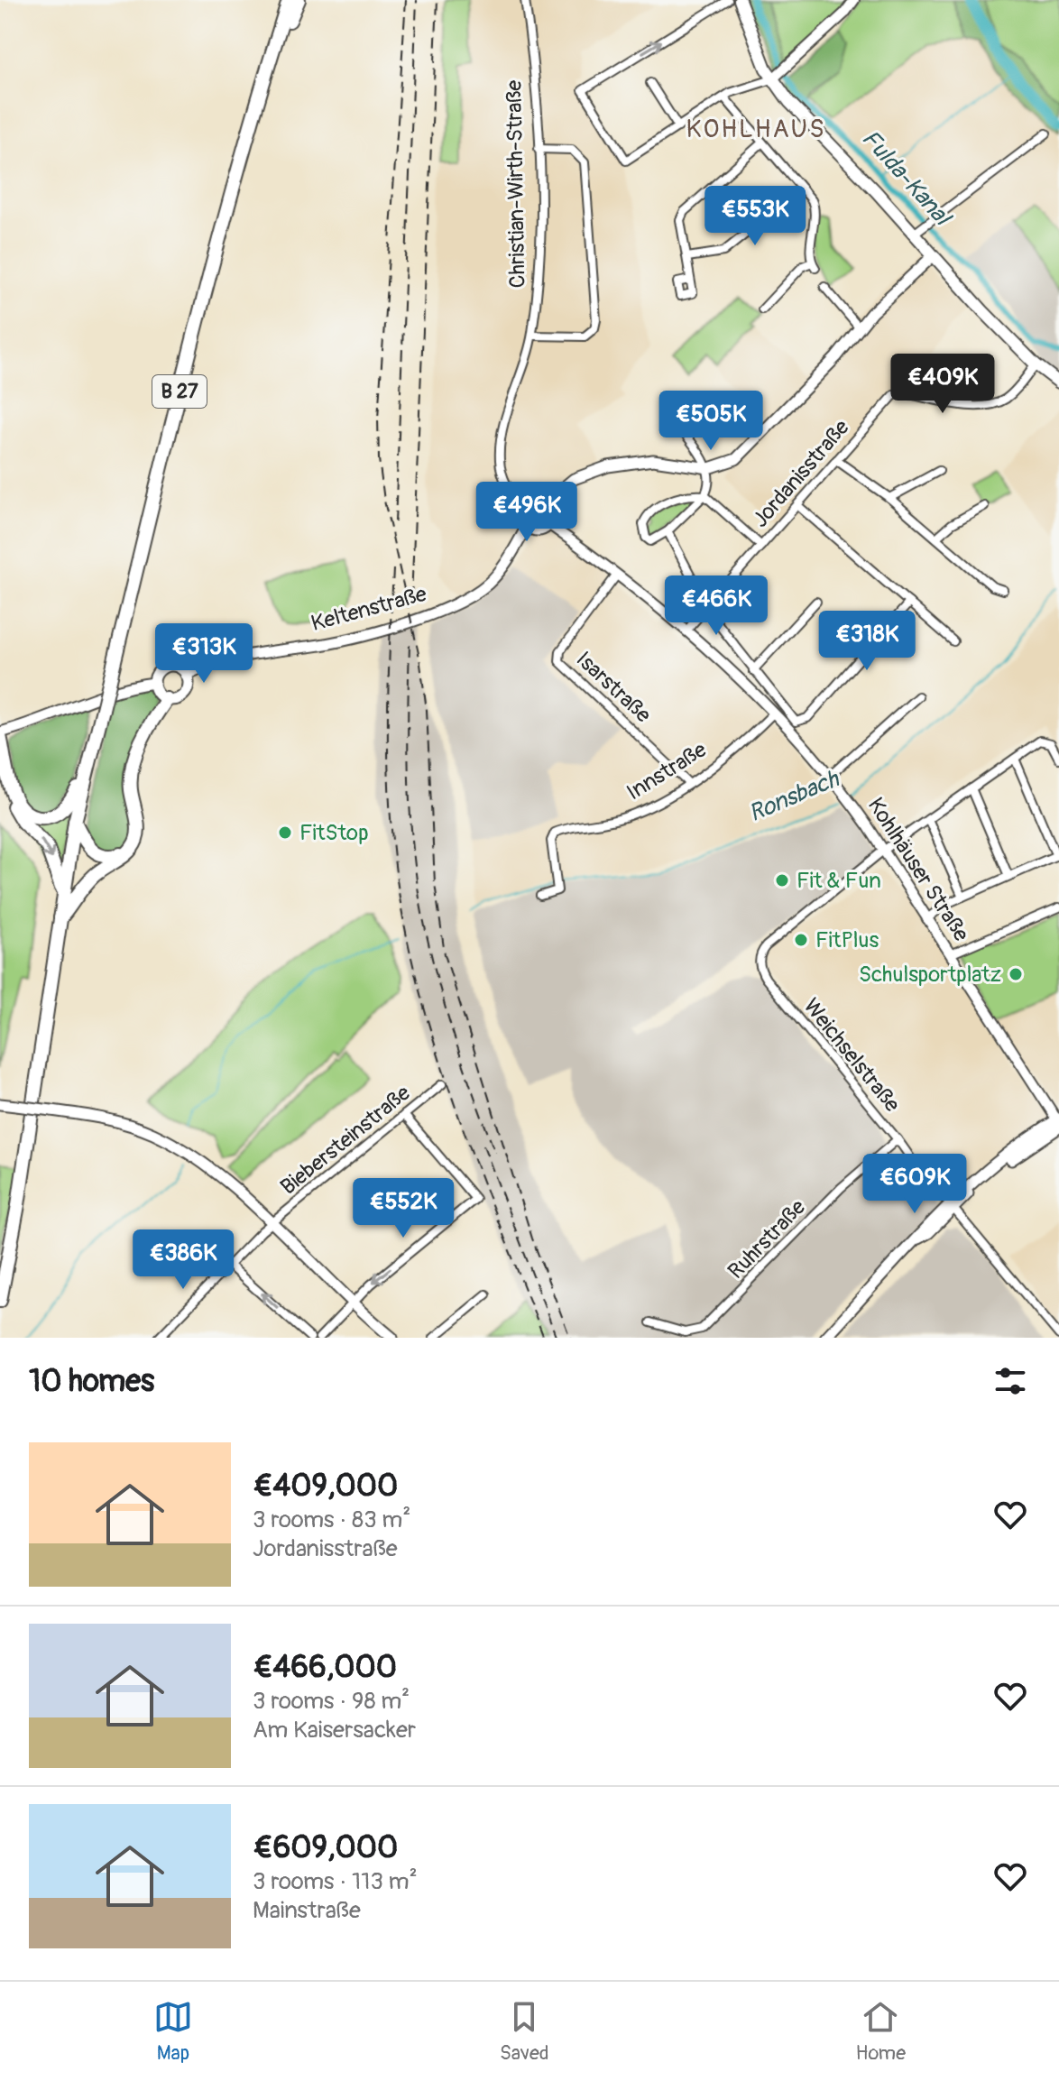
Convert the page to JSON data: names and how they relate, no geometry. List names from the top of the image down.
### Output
{
  "streets": {
    "highway": ["B 27"],
    "main road": ["Keltenstraße"],
    "street": [
      "Christian-Wirth-Straße",
      "Jordanisstraße",
      "Isarstraße",
      "Innstraße",
      "Kohlhäuser Straße",
      "Weichselstraße",
      "Biebersteinstraße",
      "Ruhrstraße"
    ]
  },
  "crossings": [
    ["Christian-Wirth-Straße", "Keltenstraße"],
    ["Christian-Wirth-Straße", "Kohlhäuser Straße"],
    ["Jordanisstraße", "Kohlhäuser Straße"],
    ["Keltenstraße", "Kohlhäuser Straße"],
    ["Isarstraße", "Innstraße"],
    ["Isarstraße", "Kohlhäuser Straße"],
    ["Innstraße", "Kohlhäuser Straße"],
    ["Kohlhäuser Straße", "Weichselstraße"],
    ["Weichselstraße", "Ruhrstraße"]
  ],
  "districts": ["KOHLHAUS"],
  "water": ["Fulda-Kanal", "Ronsbach"],
  "places": [
    "FitStop",
    "Fit & Fun",
    "FitPlus",
    "Schulsportplatz"
  ],
  "page": {
    "price": [
      "€553K",
      "€409K",
      "€505K",
      "€496K",
      "€466K",
      "€318K",
      "€313K",
      "€609K",
      "€552K",
      "€386K"
    ],
    "heading": "10 homes",
    "list": [
      {
        "name": "€409,000",
        "note": "3 rooms · 83 m² · Jordanisstraße"
      },
      {
        "name": "€466,000",
        "note": "3 rooms · 98 m² · Am Kaisersacker"
      },
      {
        "name": "€609,000",
        "note": "3 rooms · 113 m² · Mainstraße"
      }
    ],
    "tabs": ["Map", "Saved", "Home"]
  }
}
